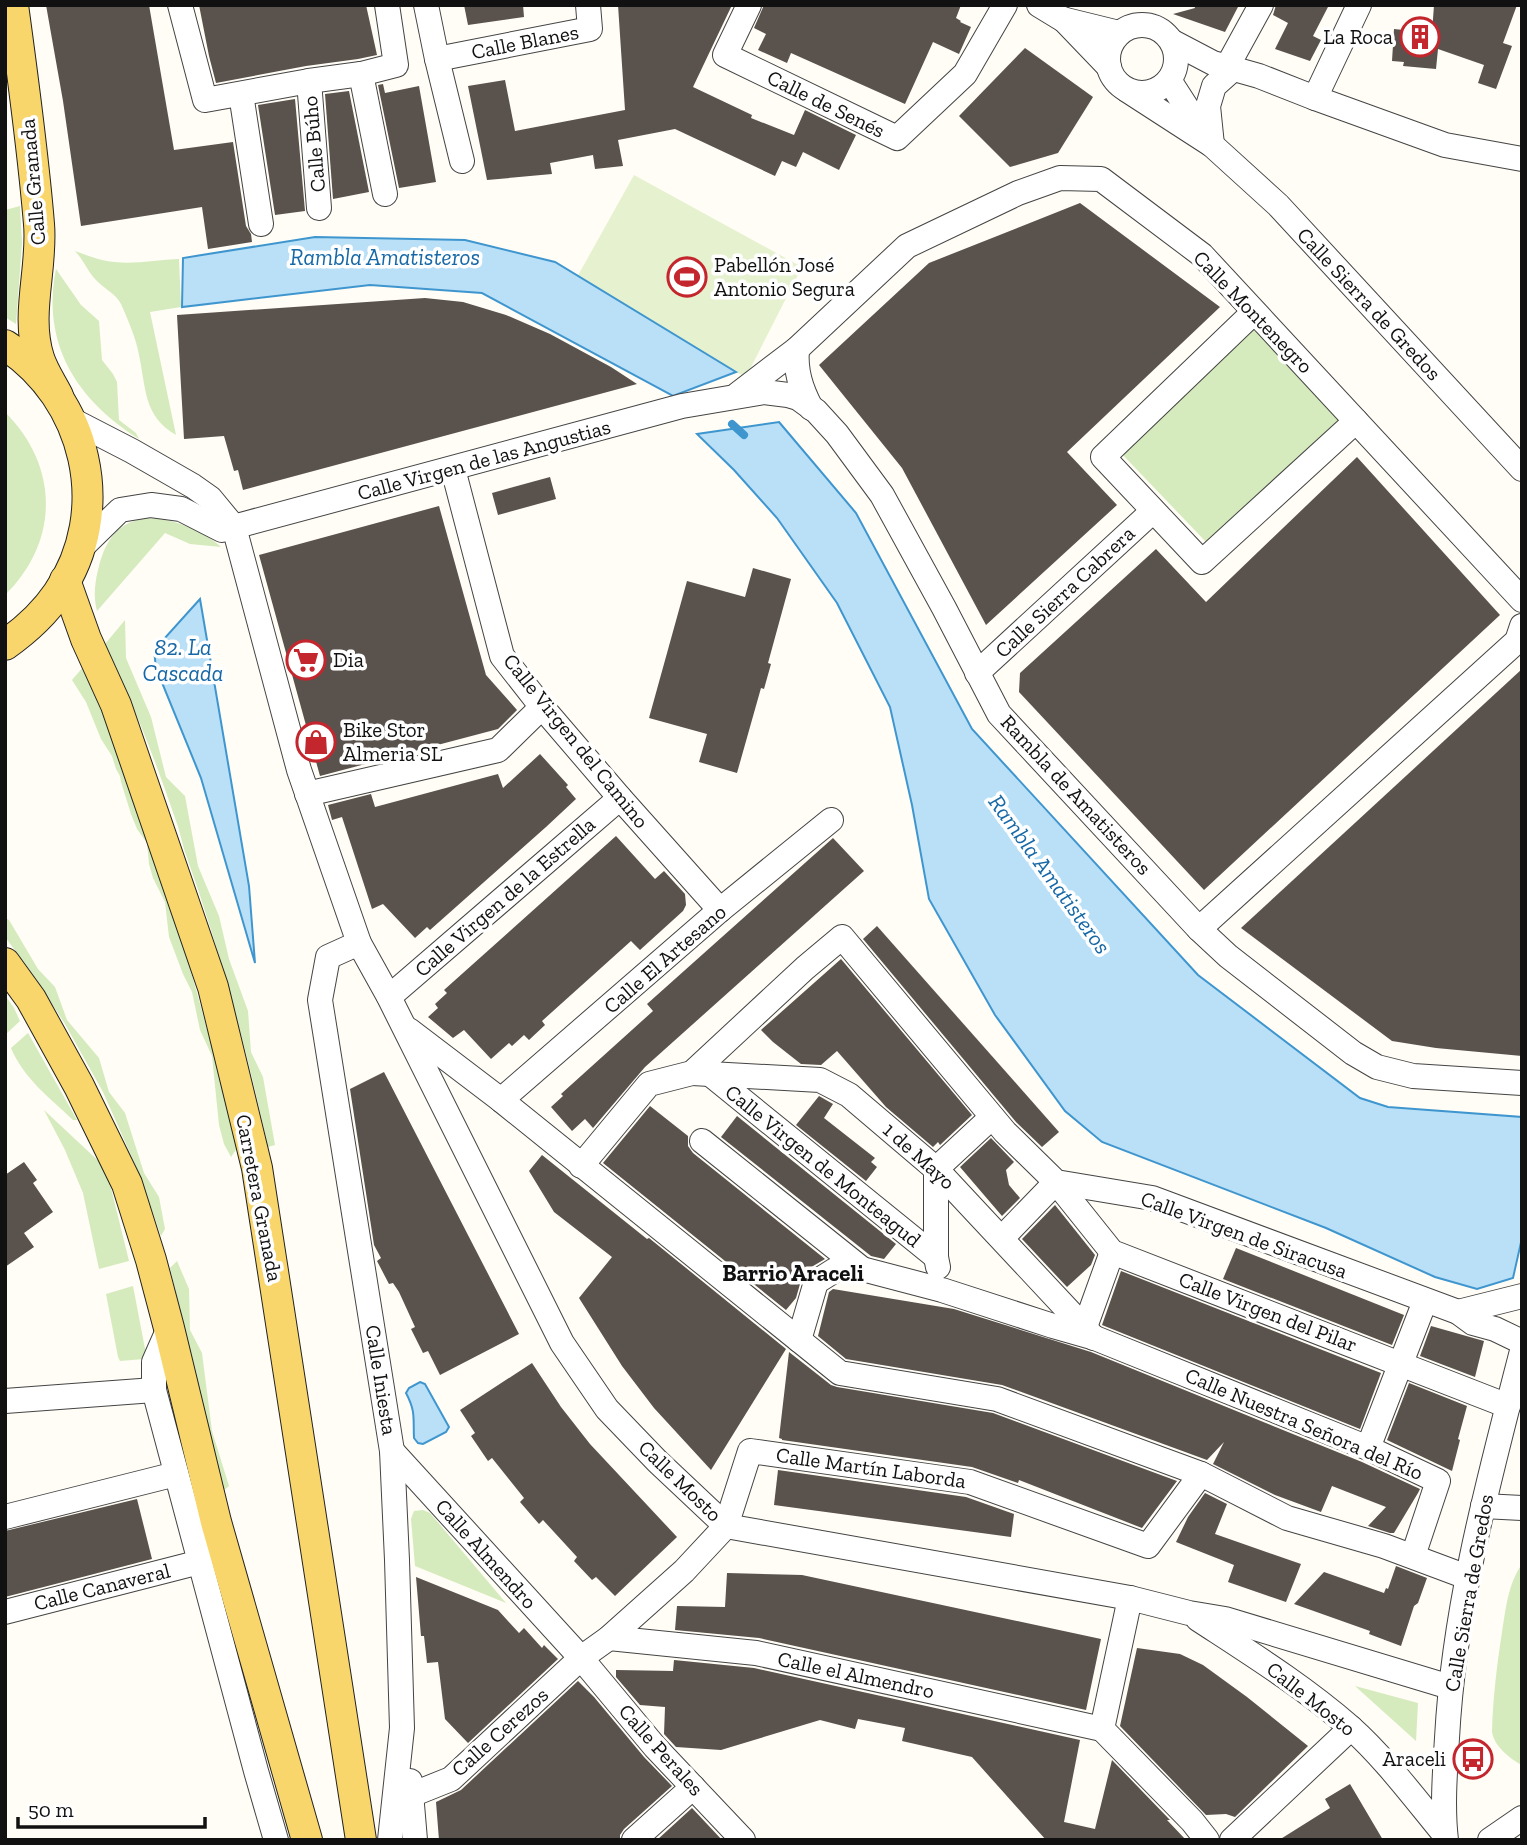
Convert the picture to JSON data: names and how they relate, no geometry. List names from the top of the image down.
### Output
{
  "streets": {
    "main road": ["Calle Granada", "Carretera Granada"],
    "street": [
      "Calle Blanes",
      "Calle de Senés",
      "Calle Búho",
      "Calle Sierra de Gredos",
      "Calle Montenegro",
      "Calle Virgen de las Angustias",
      "Calle Sierra Cabrera",
      "Calle Virgen del Camino",
      "Rambla de Amatisteros",
      "Calle Virgen de la Estrella",
      "Calle El Artesano",
      "1 de Mayo",
      "Calle Virgen de Monteagud",
      "Calle Virgen de Siracusa",
      "Calle Virgen del Pilar",
      "Calle Iniesta",
      "Calle Nuestra Señora del Río",
      "Calle Martín Laborda",
      "Calle Mosto",
      "Calle Almendro",
      "Calle Canaveral",
      "Calle el Almendro",
      "Calle Cerezos",
      "Calle Perales"
    ]
  },
  "crossings": [
    ["Calle Sierra de Gredos", "Calle Virgen del Pilar"],
    ["Calle Sierra de Gredos", "Calle Mosto"],
    ["Calle Montenegro", "Calle Virgen de las Angustias"],
    ["Calle Montenegro", "Calle Sierra Cabrera"],
    ["Calle Montenegro", "Rambla de Amatisteros"],
    ["Calle Virgen de las Angustias", "Calle Virgen del Camino"],
    ["Calle Virgen de las Angustias", "Rambla de Amatisteros"],
    ["Calle Virgen de las Angustias", "Calle Mosto"],
    ["Calle Sierra Cabrera", "Rambla de Amatisteros"],
    ["Calle Virgen del Camino", "Calle Virgen de la Estrella"],
    ["Calle Virgen del Camino", "Calle El Artesano"],
    ["Calle Virgen de la Estrella", "Calle Mosto"],
    ["1 de Mayo", "Calle Virgen de Monteagud"],
    ["1 de Mayo", "Calle Nuestra Señora del Río"],
    ["Calle Iniesta", "Calle Mosto"],
    ["Calle Iniesta", "Calle Almendro"],
    ["Calle Martín Laborda", "Calle Mosto"],
    ["Calle Martín Laborda", "Calle Cerezos"],
    ["Calle Mosto", "Calle Cerezos"],
    ["Calle Almendro", "Calle Cerezos"],
    ["Calle Almendro", "Calle Perales"],
    ["Calle el Almendro", "Calle Cerezos"],
    ["Calle Cerezos", "Calle Perales"]
  ],
  "districts": ["Barrio Araceli"],
  "water": ["Rambla Amatisteros", "82. La Cascada"],
  "places": {
    "building": ["La Roca"],
    "sports": ["Pabellón José Antonio Segura"],
    "supermarket": ["Dia"],
    "shop": ["Bike Stor Almeria SL"],
    "bus stop": ["Araceli"]
  },
  "scale_bar": "50 m"
}
